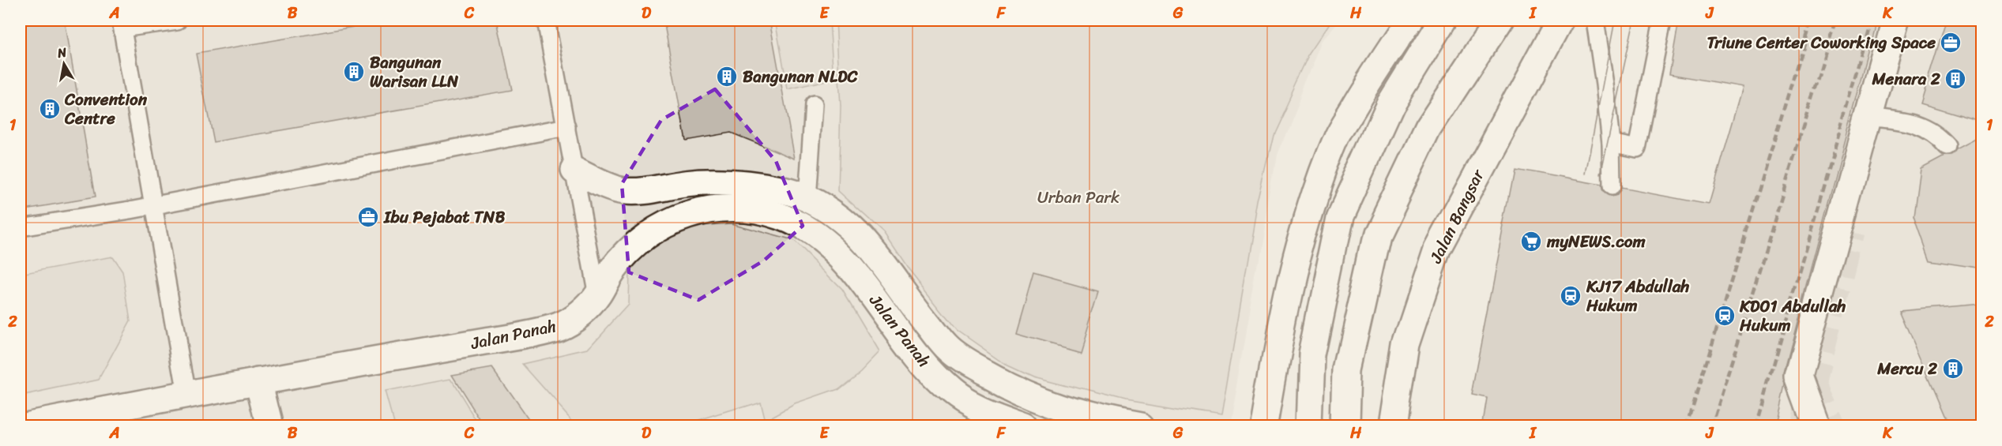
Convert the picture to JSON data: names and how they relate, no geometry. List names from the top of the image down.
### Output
{
  "streets": {
    "main road": ["Jalan Bangsar", "Jalan Panah"]
  },
  "parks": ["Urban Park"],
  "places": {
    "office": ["Triune Center Coworking Space", "Ibu Pejabat TNB"],
    "building": [
      "Bangunan Warisan LLN",
      "Bangunan NLDC",
      "Menara 2",
      "Convention Centre",
      "Mercu 2"
    ],
    "supermarket": ["myNEWS.com"],
    "station": ["KJ17 Abdullah Hukum", "KD01 Abdullah Hukum"]
  },
  "north": "top",
  "grid": {
    "columns": [
      "A",
      "B",
      "C",
      "D",
      "E",
      "F",
      "G",
      "H",
      "I",
      "J",
      "K"
    ],
    "rows": ["1", "2"]
  }
}
